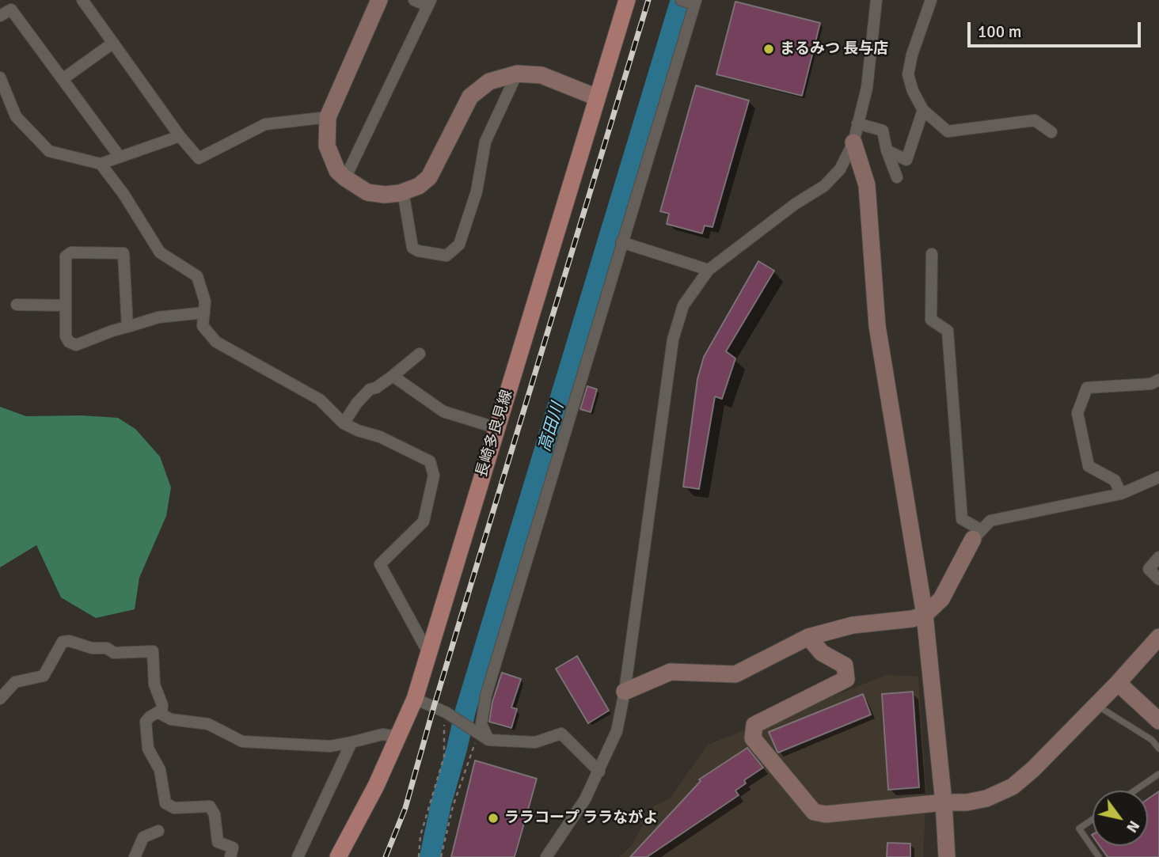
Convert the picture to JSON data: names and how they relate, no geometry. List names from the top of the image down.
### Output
{
  "streets": {
    "main road": ["長崎多良見線"]
  },
  "water": ["高田川"],
  "places": ["まるみつ 長与店", "ララコープ ララながよ"],
  "scale_bar": "100 m",
  "north": "bottom right"
}
